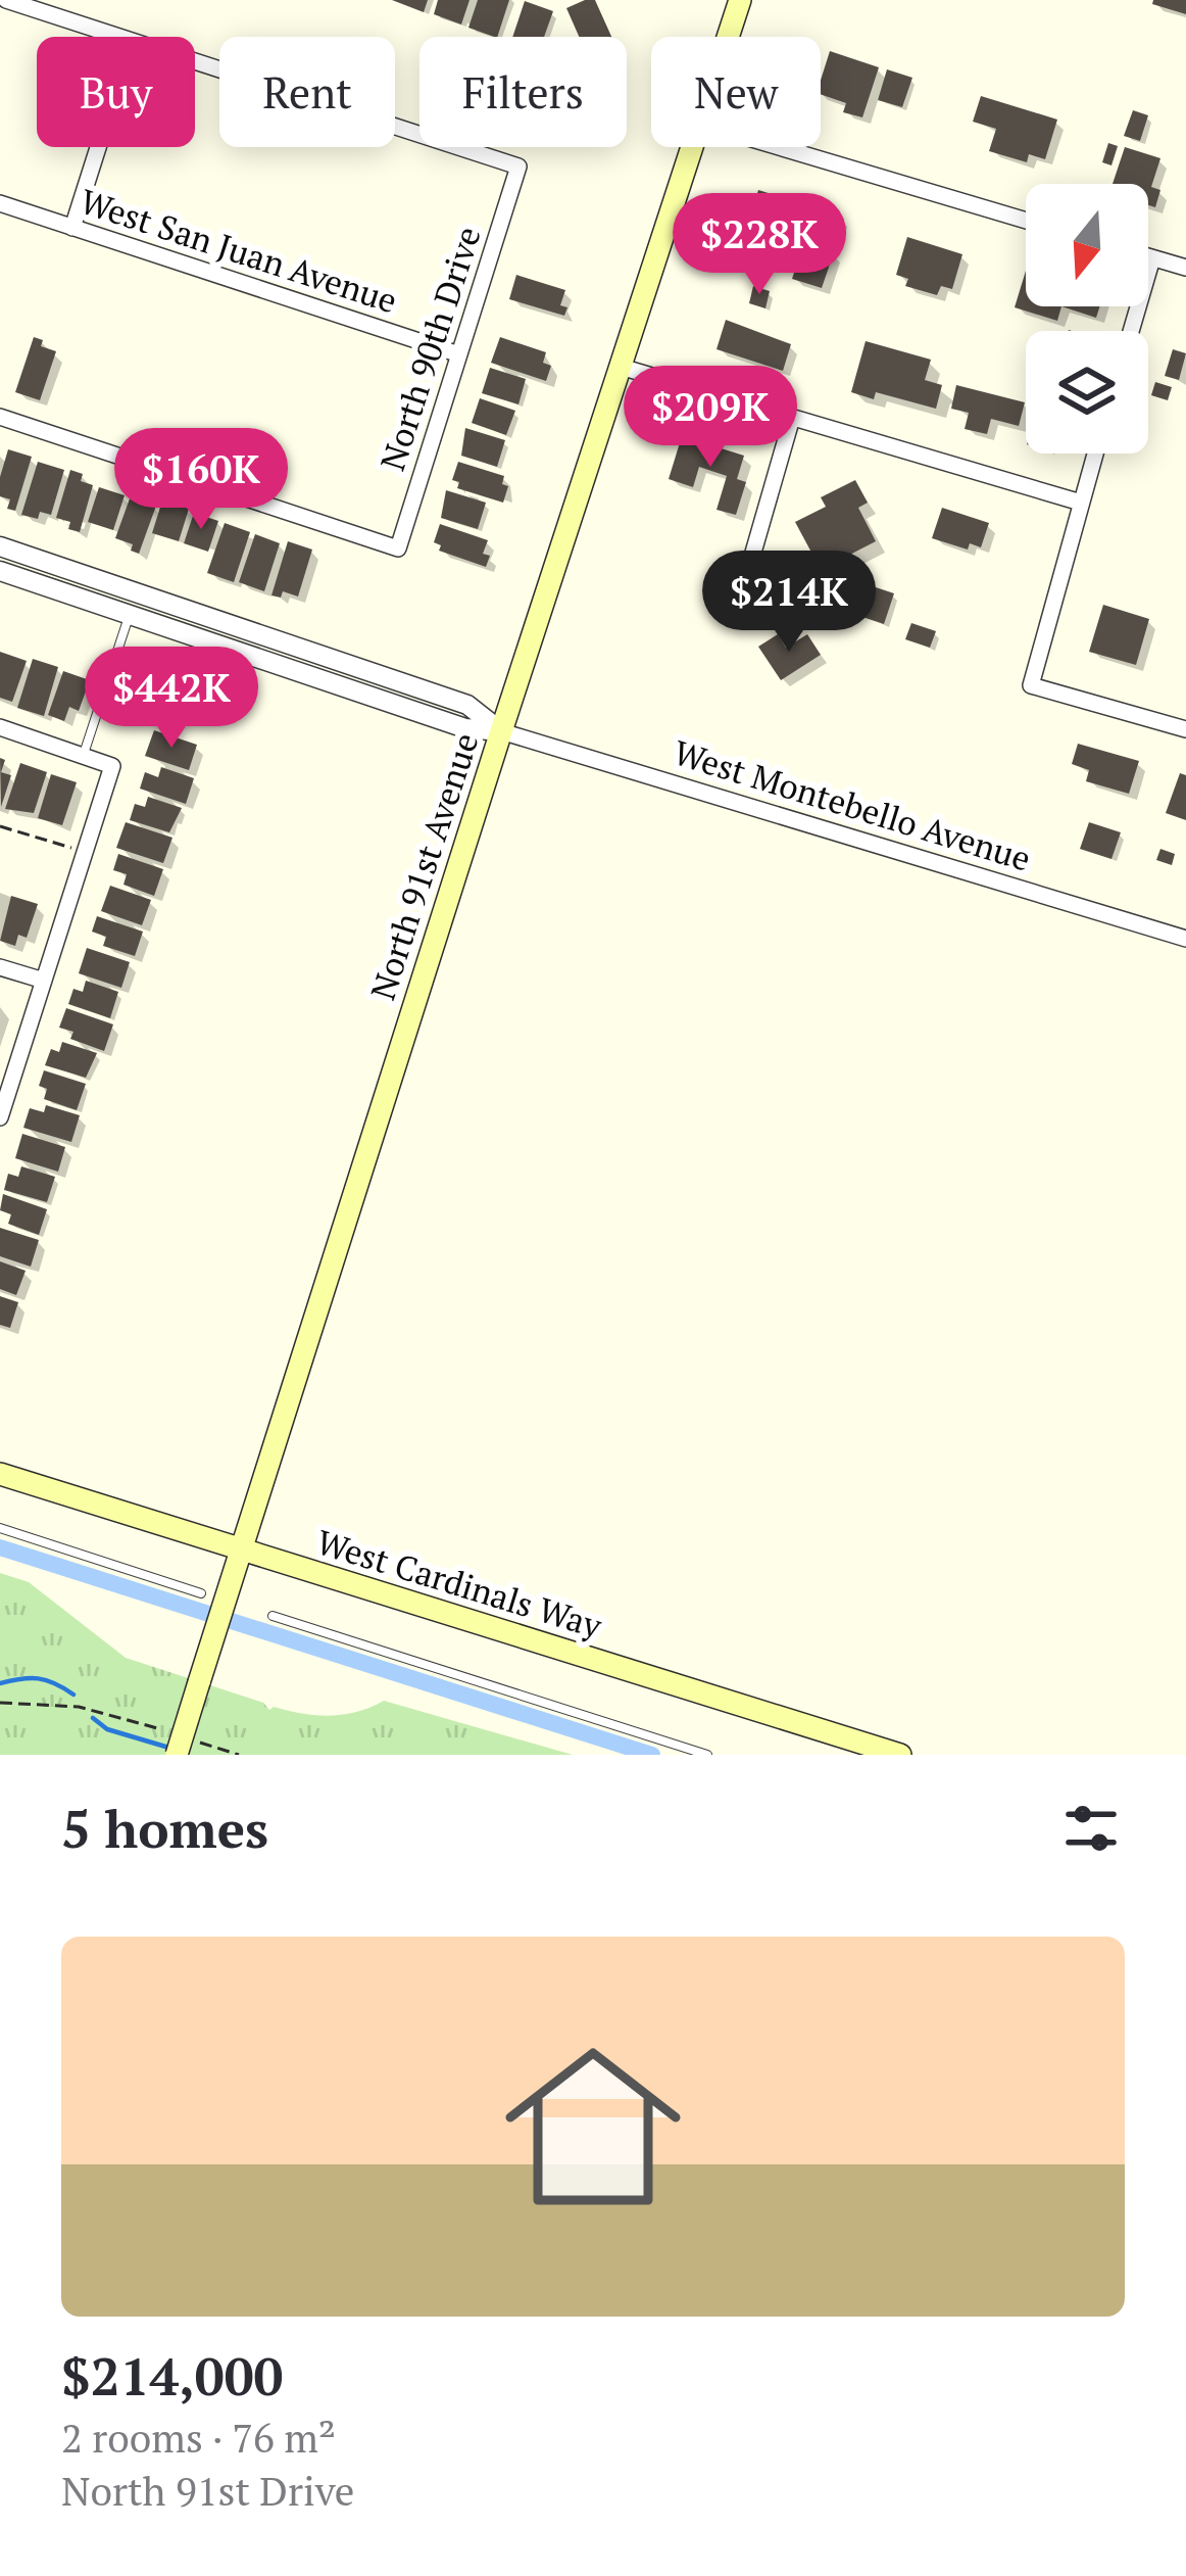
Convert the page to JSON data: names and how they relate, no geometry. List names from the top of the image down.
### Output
{
  "streets": {
    "main road": ["North 91st Avenue", "West Cardinals Way"],
    "street": ["West San Juan Avenue", "North 90th Drive", "West Montebello Avenue"]
  },
  "crossings": [
    ["West San Juan Avenue", "North 90th Drive"],
    ["West Montebello Avenue", "North 91st Avenue"],
    ["North 91st Avenue", "West Cardinals Way"]
  ],
  "north": "bottom",
  "page": {
    "chip": [
      "Buy",
      "Rent",
      "Filters",
      "New"
    ],
    "price": [
      "$228K",
      "$209K",
      "$160K",
      "$214K",
      "$442K"
    ],
    "heading": "5 homes",
    "list": [
      {
        "name": "$214,000",
        "note": "2 rooms · 76 m² · North 91st Drive"
      }
    ]
  }
}
